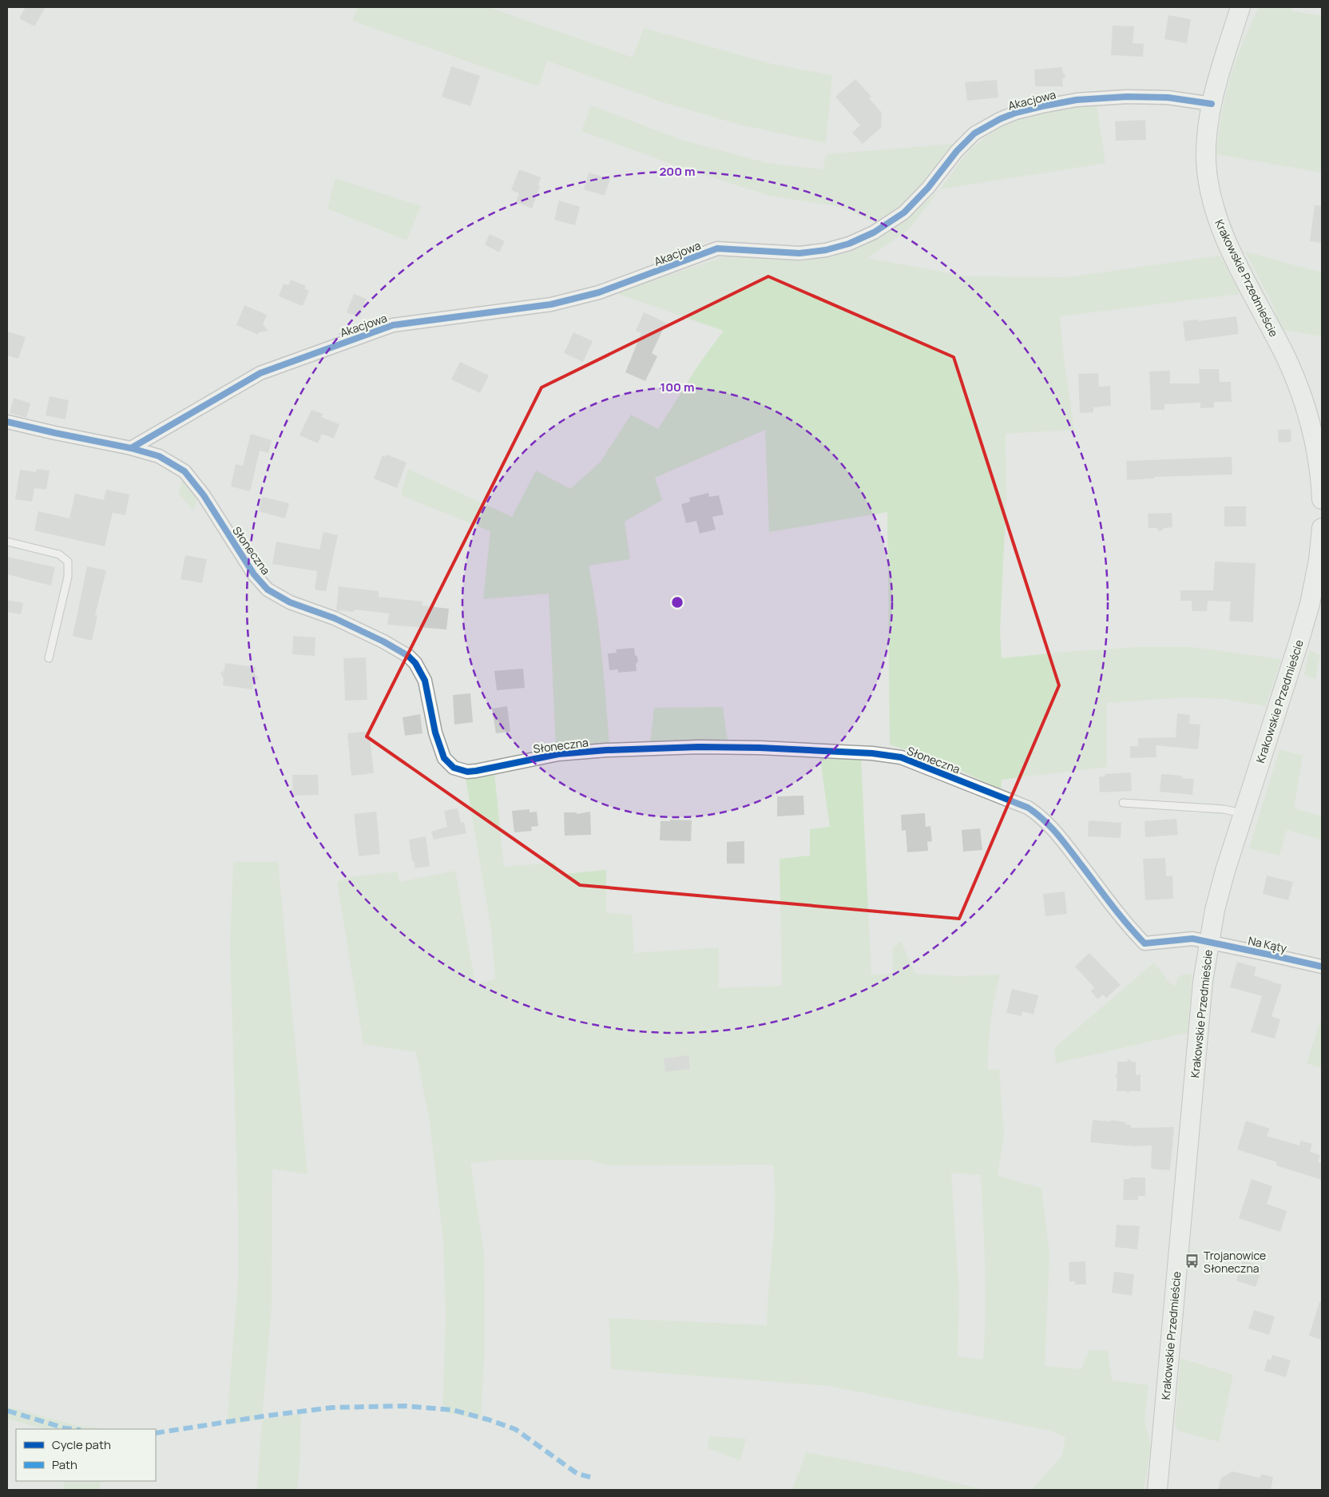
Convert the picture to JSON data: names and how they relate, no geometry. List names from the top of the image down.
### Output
{
  "streets": {
    "main road": ["Krakowskie Przedmieście"],
    "street": ["Akacjowa", "Słoneczna", "Na Kąty"]
  },
  "crossings": [
    ["Akacjowa", "Krakowskie Przedmieście"],
    ["Akacjowa", "Słoneczna"],
    ["Krakowskie Przedmieście", "Słoneczna"],
    ["Krakowskie Przedmieście", "Na Kąty"],
    ["Słoneczna", "Na Kąty"]
  ],
  "places": {
    "bus stop": ["Trojanowice Słoneczna"]
  },
  "legend": ["Cycle path", "Path"],
  "rings": ["200 m", "100 m"]
}
